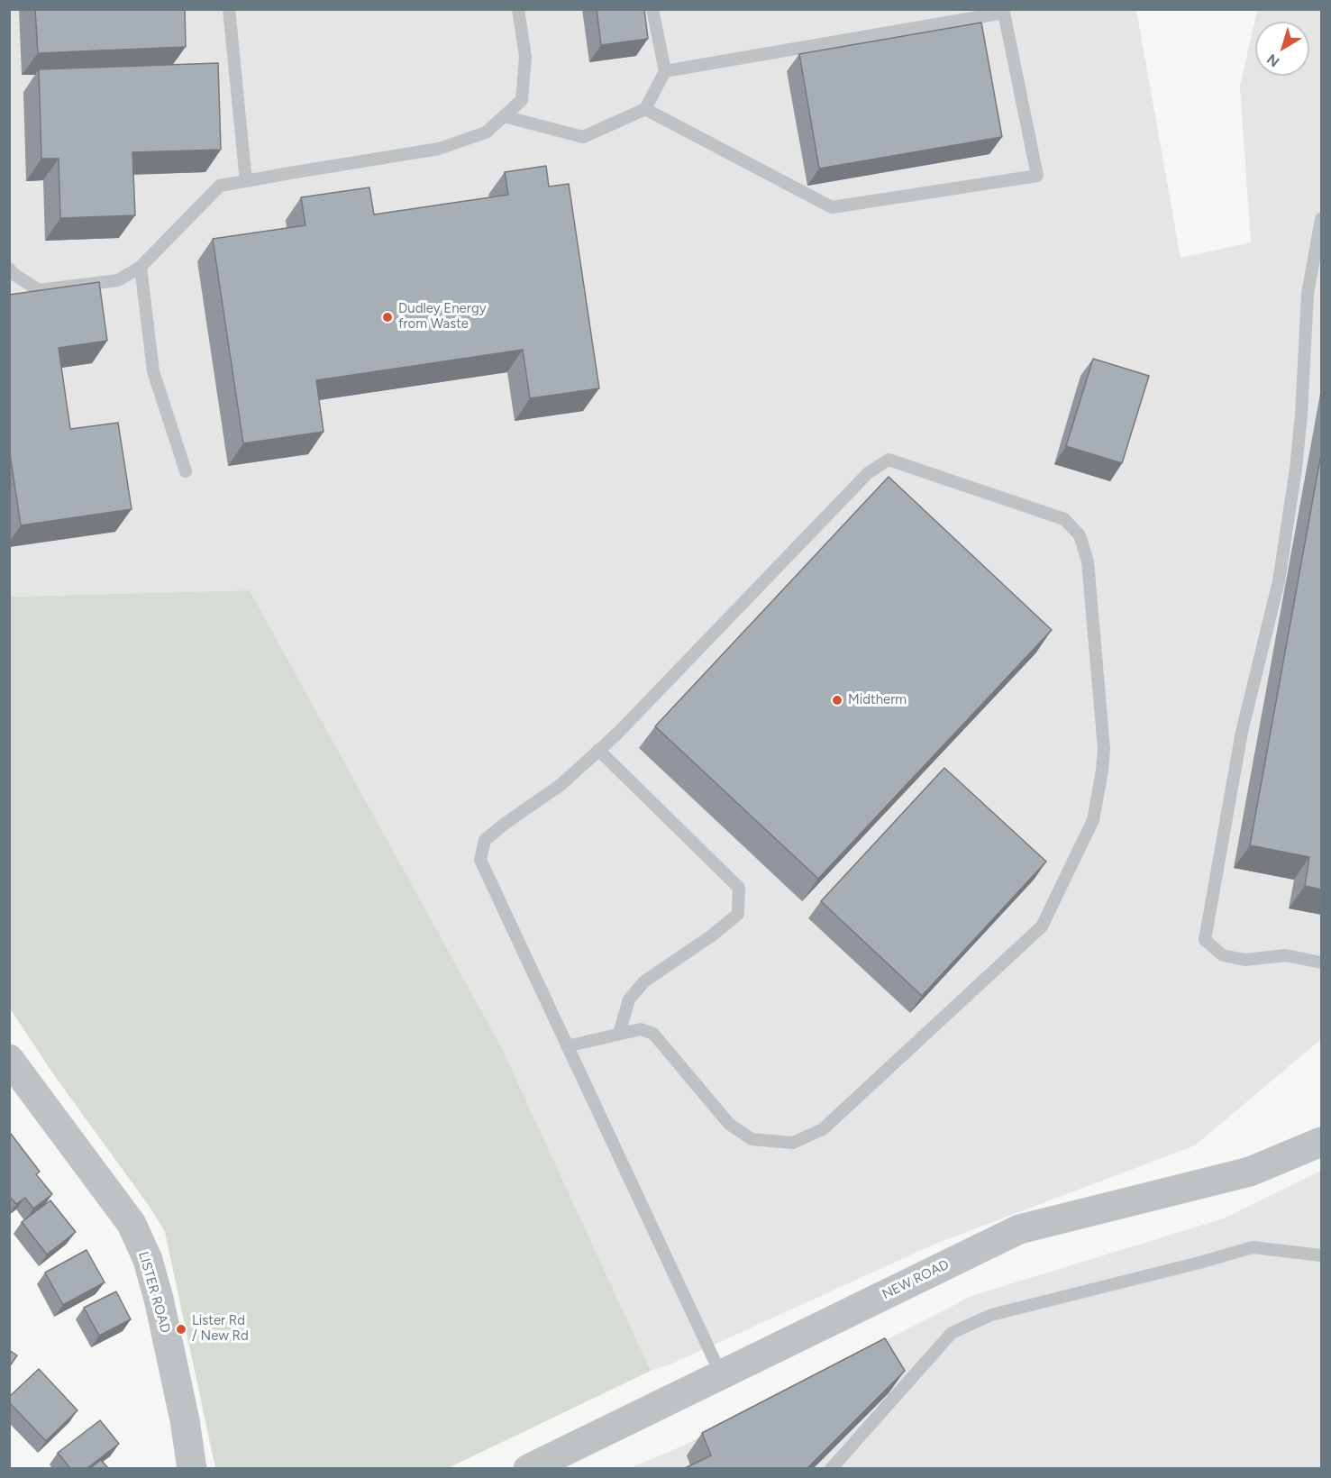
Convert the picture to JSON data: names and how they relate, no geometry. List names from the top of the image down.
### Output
{
  "streets": {
    "street": ["NEW ROAD", "LISTER ROAD"]
  },
  "places": ["Dudley Energy from Waste", "Midtherm", "Lister Rd / New Rd"],
  "north": "bottom left"
}
